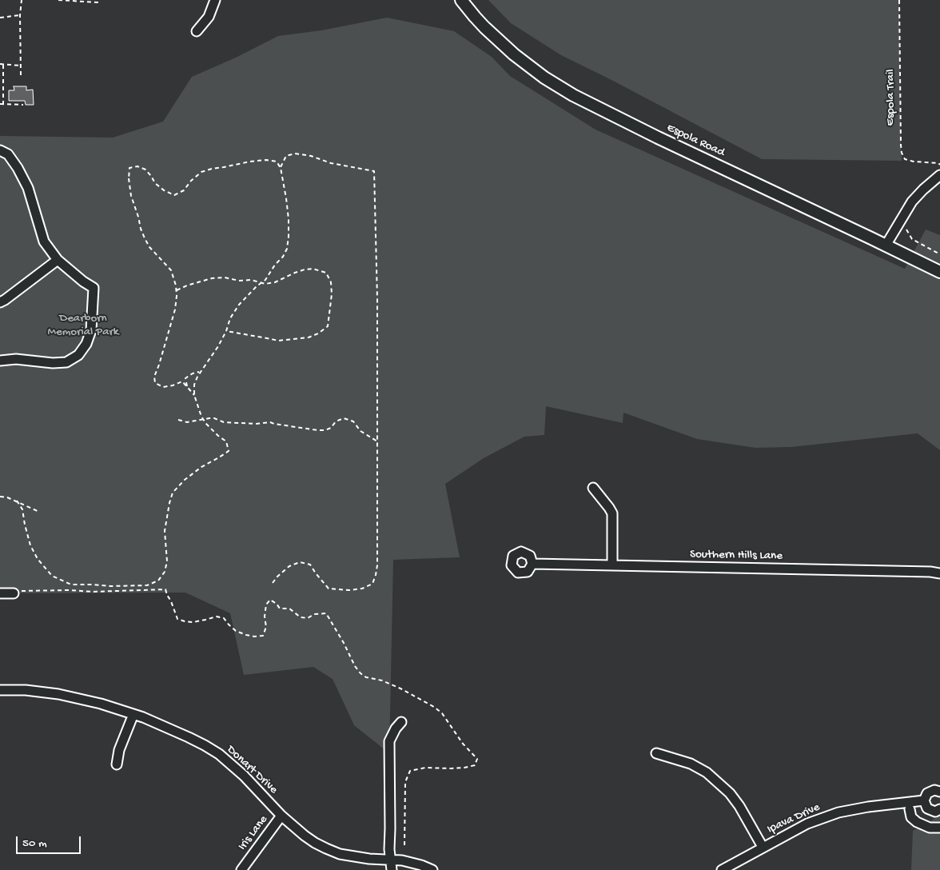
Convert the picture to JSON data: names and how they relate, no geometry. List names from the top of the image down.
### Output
{
  "streets": {
    "main road": ["Espola Road"],
    "street": [
      "Southern Hills Lane",
      "Donart Drive",
      "Ipava Drive",
      "Iris Lane"
    ],
    "path": ["Espola Trail"]
  },
  "crossings": [
    ["Donart Drive", "Iris Lane"]
  ],
  "parks": ["Dearborn Memorial Park"],
  "scale_bar": "50 m"
}
